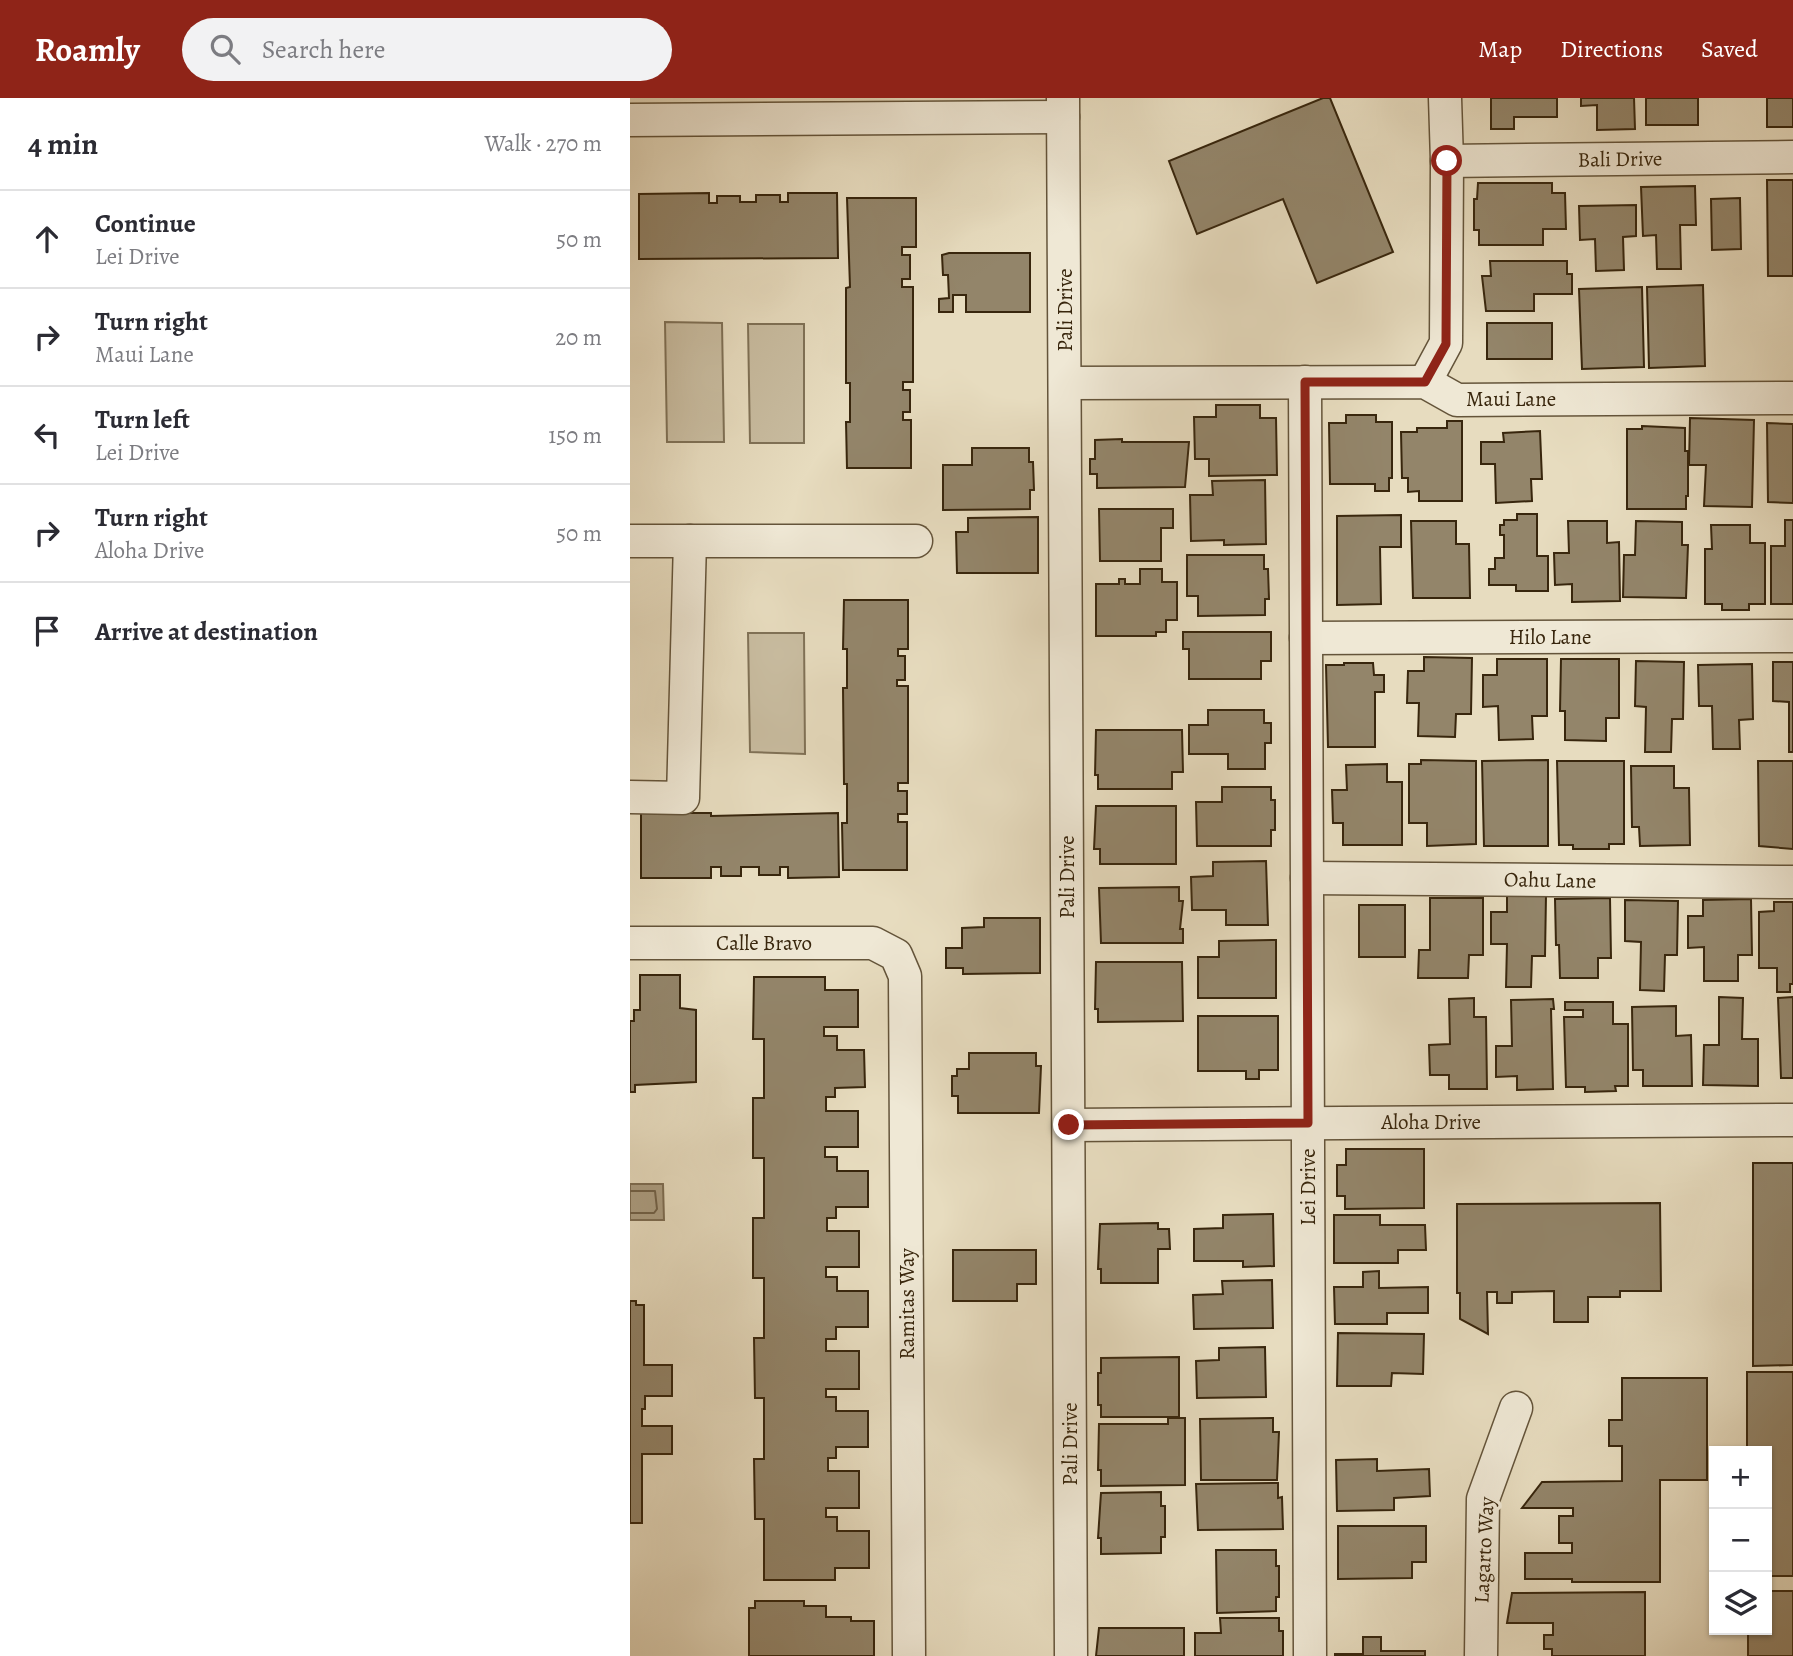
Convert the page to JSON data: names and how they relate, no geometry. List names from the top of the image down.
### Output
{
  "streets": {
    "street": [
      "Bali Drive",
      "Pali Drive",
      "Maui Lane",
      "Hilo Lane",
      "Oahu Lane",
      "Calle Bravo",
      "Aloha Drive",
      "Lei Drive",
      "Ramitas Way",
      "Lagarto Way"
    ]
  },
  "crossings": [
    ["Pali Drive", "Maui Lane"],
    ["Pali Drive", "Aloha Drive"],
    ["Maui Lane", "Lei Drive"],
    ["Hilo Lane", "Lei Drive"],
    ["Oahu Lane", "Lei Drive"],
    ["Calle Bravo", "Ramitas Way"],
    ["Aloha Drive", "Lei Drive"]
  ],
  "page": {
    "header": "Roamly",
    "search": "Search here",
    "nav": ["Map", "Directions", "Saved"],
    "heading": ["4 min", "Walk · 270 m"],
    "list": [
      ["Continue", "Lei Drive", "50 m"],
      ["Turn right", "Maui Lane", "20 m"],
      ["Turn left", "Lei Drive", "150 m"],
      ["Turn right", "Aloha Drive", "50 m"],
      "Arrive at destination"
    ],
    "map_buttons": ["+", "−"]
  }
}
